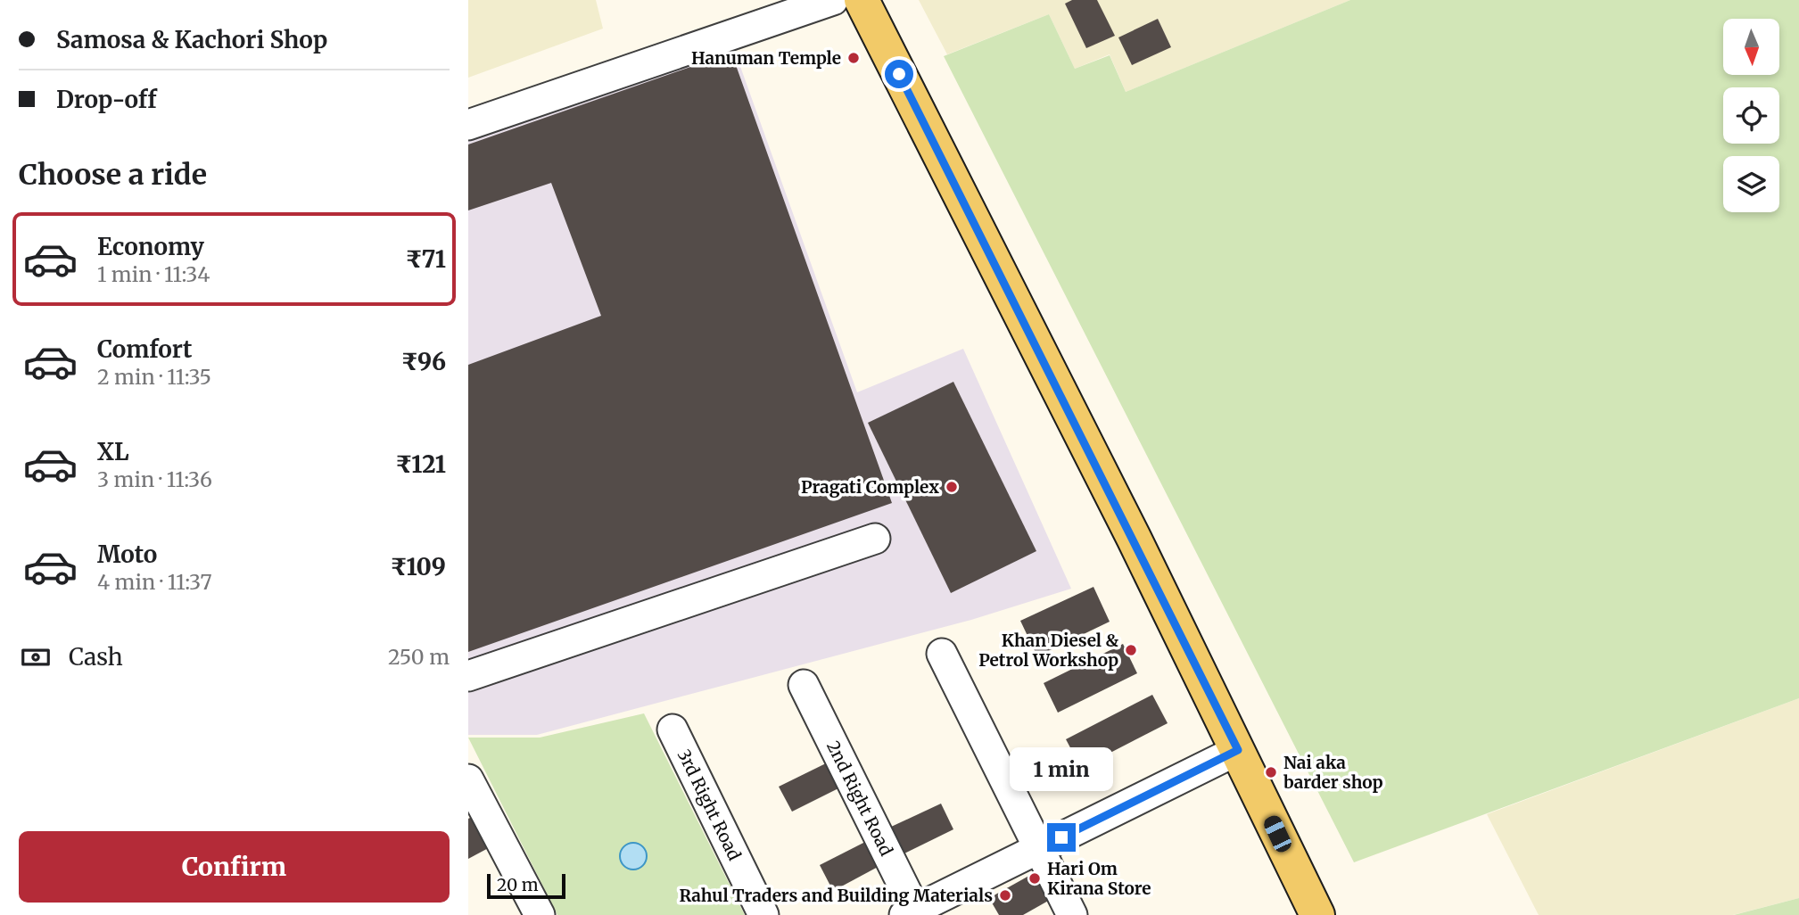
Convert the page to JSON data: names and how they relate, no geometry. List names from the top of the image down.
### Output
{
  "streets": {
    "street": ["2nd Right Road", "3rd Right Road"]
  },
  "places": [
    "Hanuman Temple",
    "Pragati Complex",
    "Khan Diesel & Petrol Workshop",
    "Nai aka barder shop",
    "Hari Om Kirana Store",
    "Rahul Traders and Building Materials"
  ],
  "scale_bar": "20 m",
  "north": "bottom",
  "page": {
    "banner": ["Samosa & Kachori Shop", "Drop-off"],
    "heading": "Choose a ride",
    "list": [
      {
        "name": "Economy",
        "note": "1 min · 11:34",
        "value": "₹71"
      },
      {
        "name": "Comfort",
        "note": "2 min · 11:35",
        "value": "₹96"
      },
      {
        "name": "XL",
        "note": "3 min · 11:36",
        "value": "₹121"
      },
      {
        "name": "Moto",
        "note": "4 min · 11:37",
        "value": "₹109"
      }
    ],
    "pay": ["Cash", "250 m"],
    "bubble": "1 min",
    "buttons": "Confirm",
    "scale": "20 m"
  }
}
